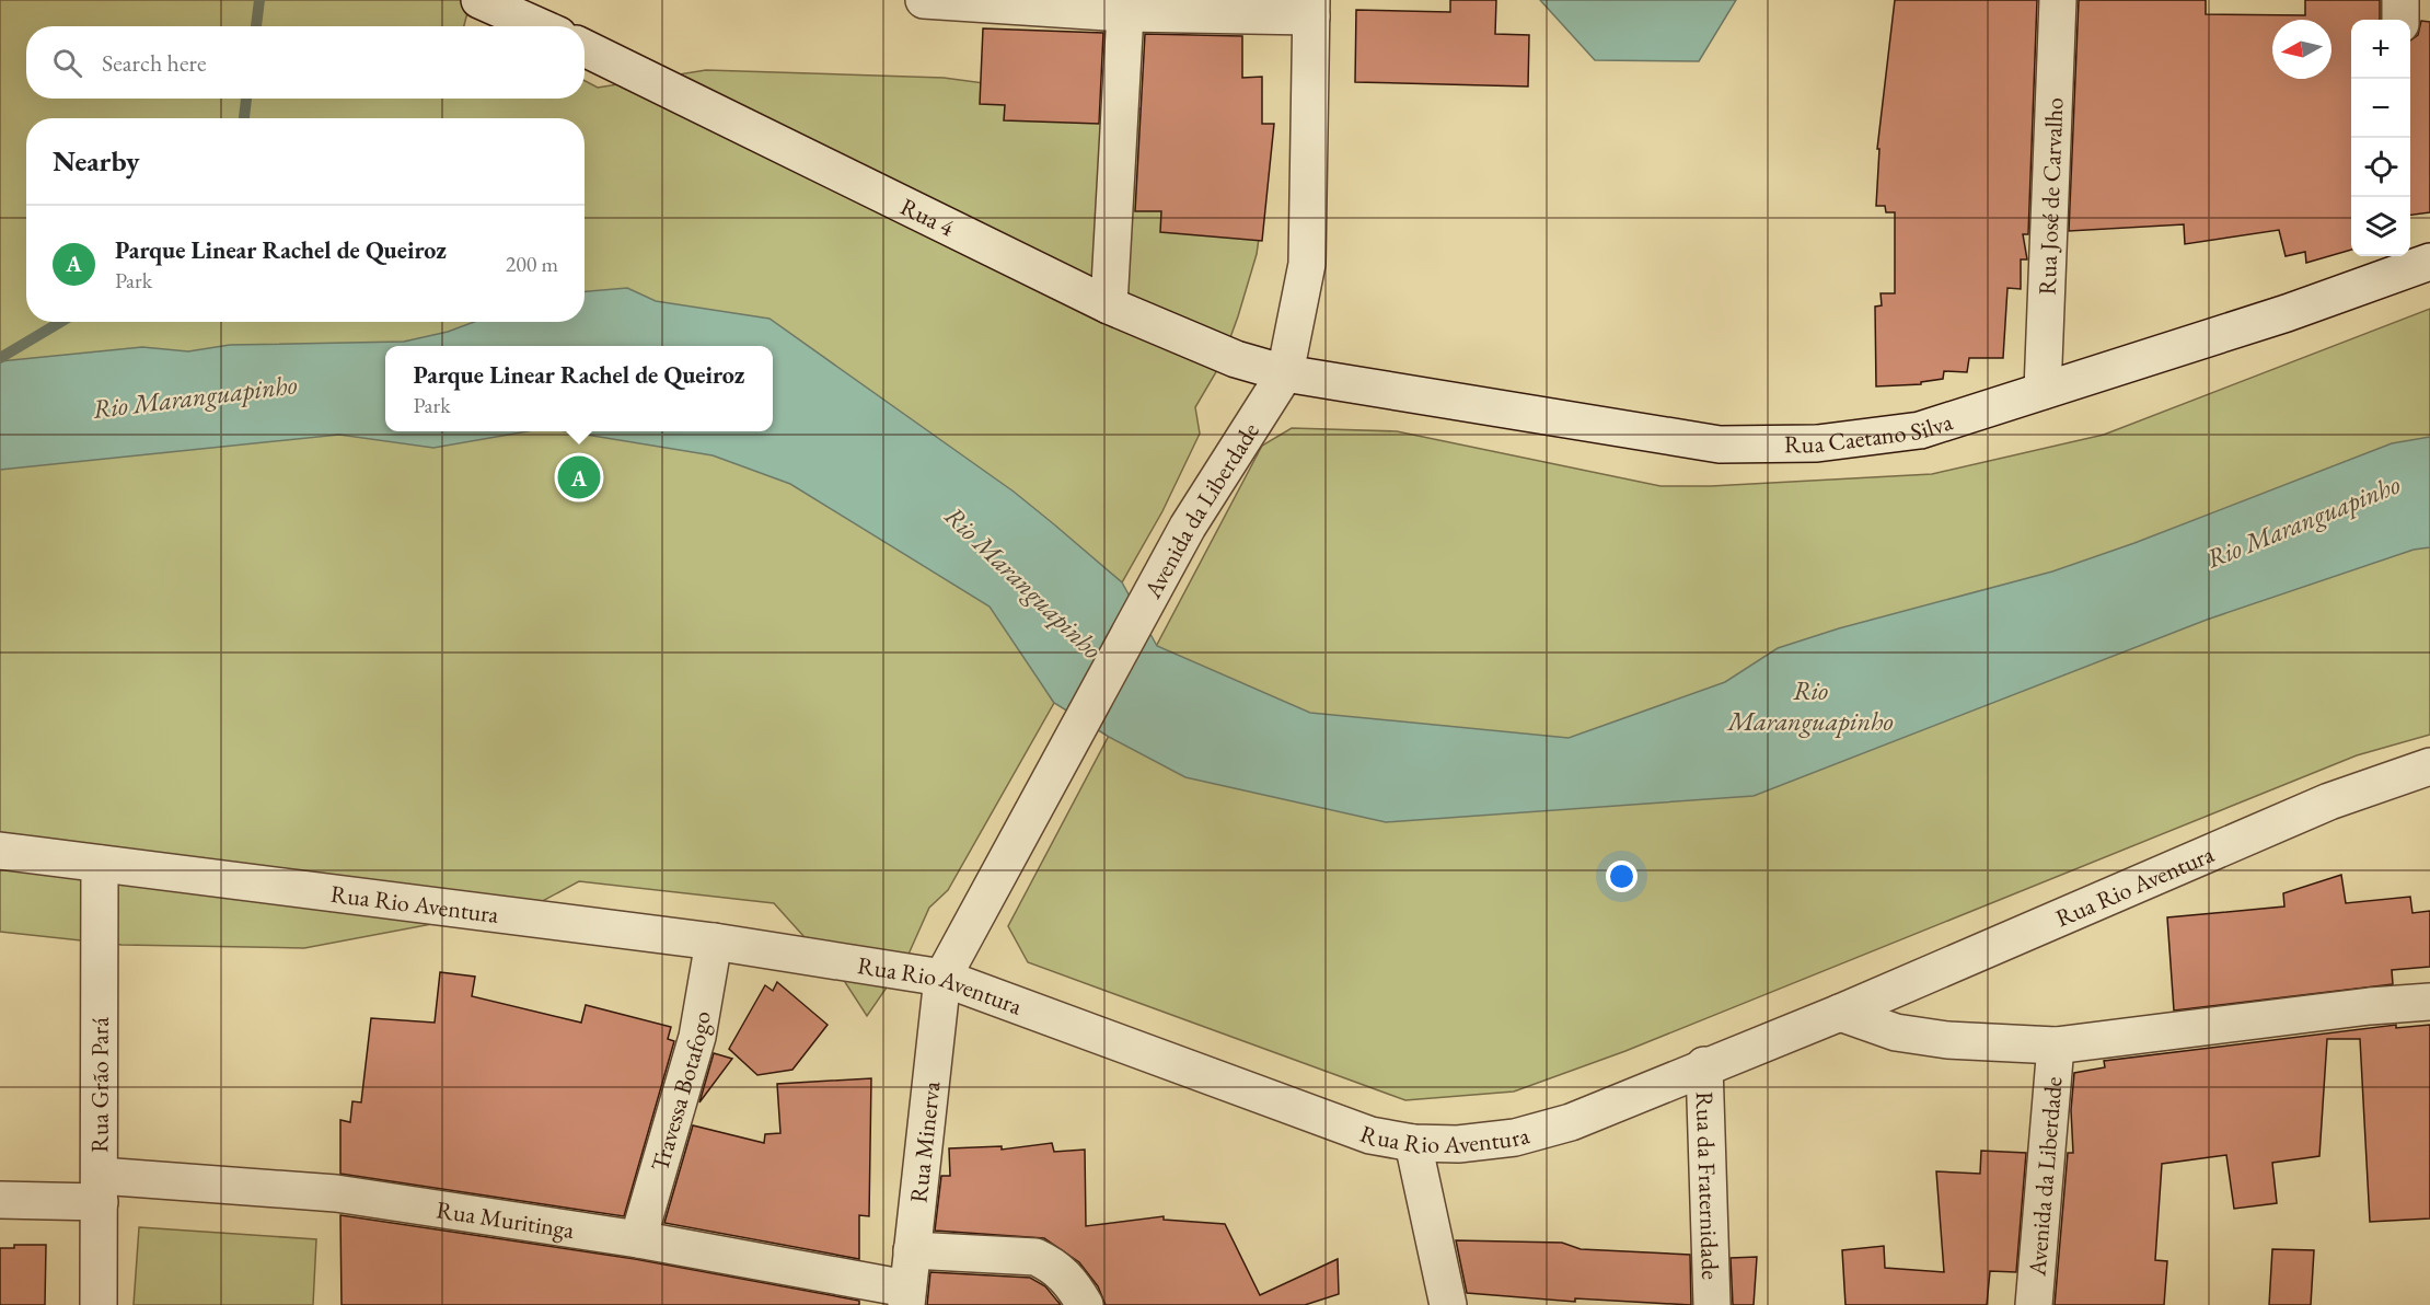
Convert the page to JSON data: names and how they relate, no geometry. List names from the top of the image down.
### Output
{
  "streets": {
    "street": [
      "Rua José de Carvalho",
      "Rua 4",
      "Rua Caetano Silva",
      "Avenida da Liberdade",
      "Rua Rio Aventura",
      "Rua Grão Pará",
      "Travessa Botafogo",
      "Rua Minerva",
      "Rua da Fraternidade",
      "Rua Muritinga"
    ]
  },
  "crossings": [
    ["Rua José de Carvalho", "Rua Caetano Silva"],
    ["Rua 4", "Rua Caetano Silva"],
    ["Rua 4", "Avenida da Liberdade"],
    ["Rua Caetano Silva", "Avenida da Liberdade"],
    ["Avenida da Liberdade", "Rua Rio Aventura"],
    ["Avenida da Liberdade", "Rua Minerva"],
    ["Rua Rio Aventura", "Rua Grão Pará"],
    ["Rua Rio Aventura", "Travessa Botafogo"],
    ["Rua Rio Aventura", "Rua Minerva"],
    ["Rua Rio Aventura", "Rua da Fraternidade"],
    ["Rua Grão Pará", "Rua Muritinga"],
    ["Travessa Botafogo", "Rua Muritinga"],
    ["Rua Minerva", "Rua Muritinga"]
  ],
  "water": ["Rio Maranguapinho"],
  "north": "left",
  "page": {
    "map_buttons": ["+", "−"],
    "search": "Search here",
    "heading": "Nearby",
    "list": [
      {
        "mark": "A",
        "name": "Parque Linear Rachel de Queiroz",
        "note": "Park",
        "value": "200 m"
      }
    ],
    "popup": ["Parque Linear Rachel de Queiroz", "Park"],
    "pins": "A"
  }
}
